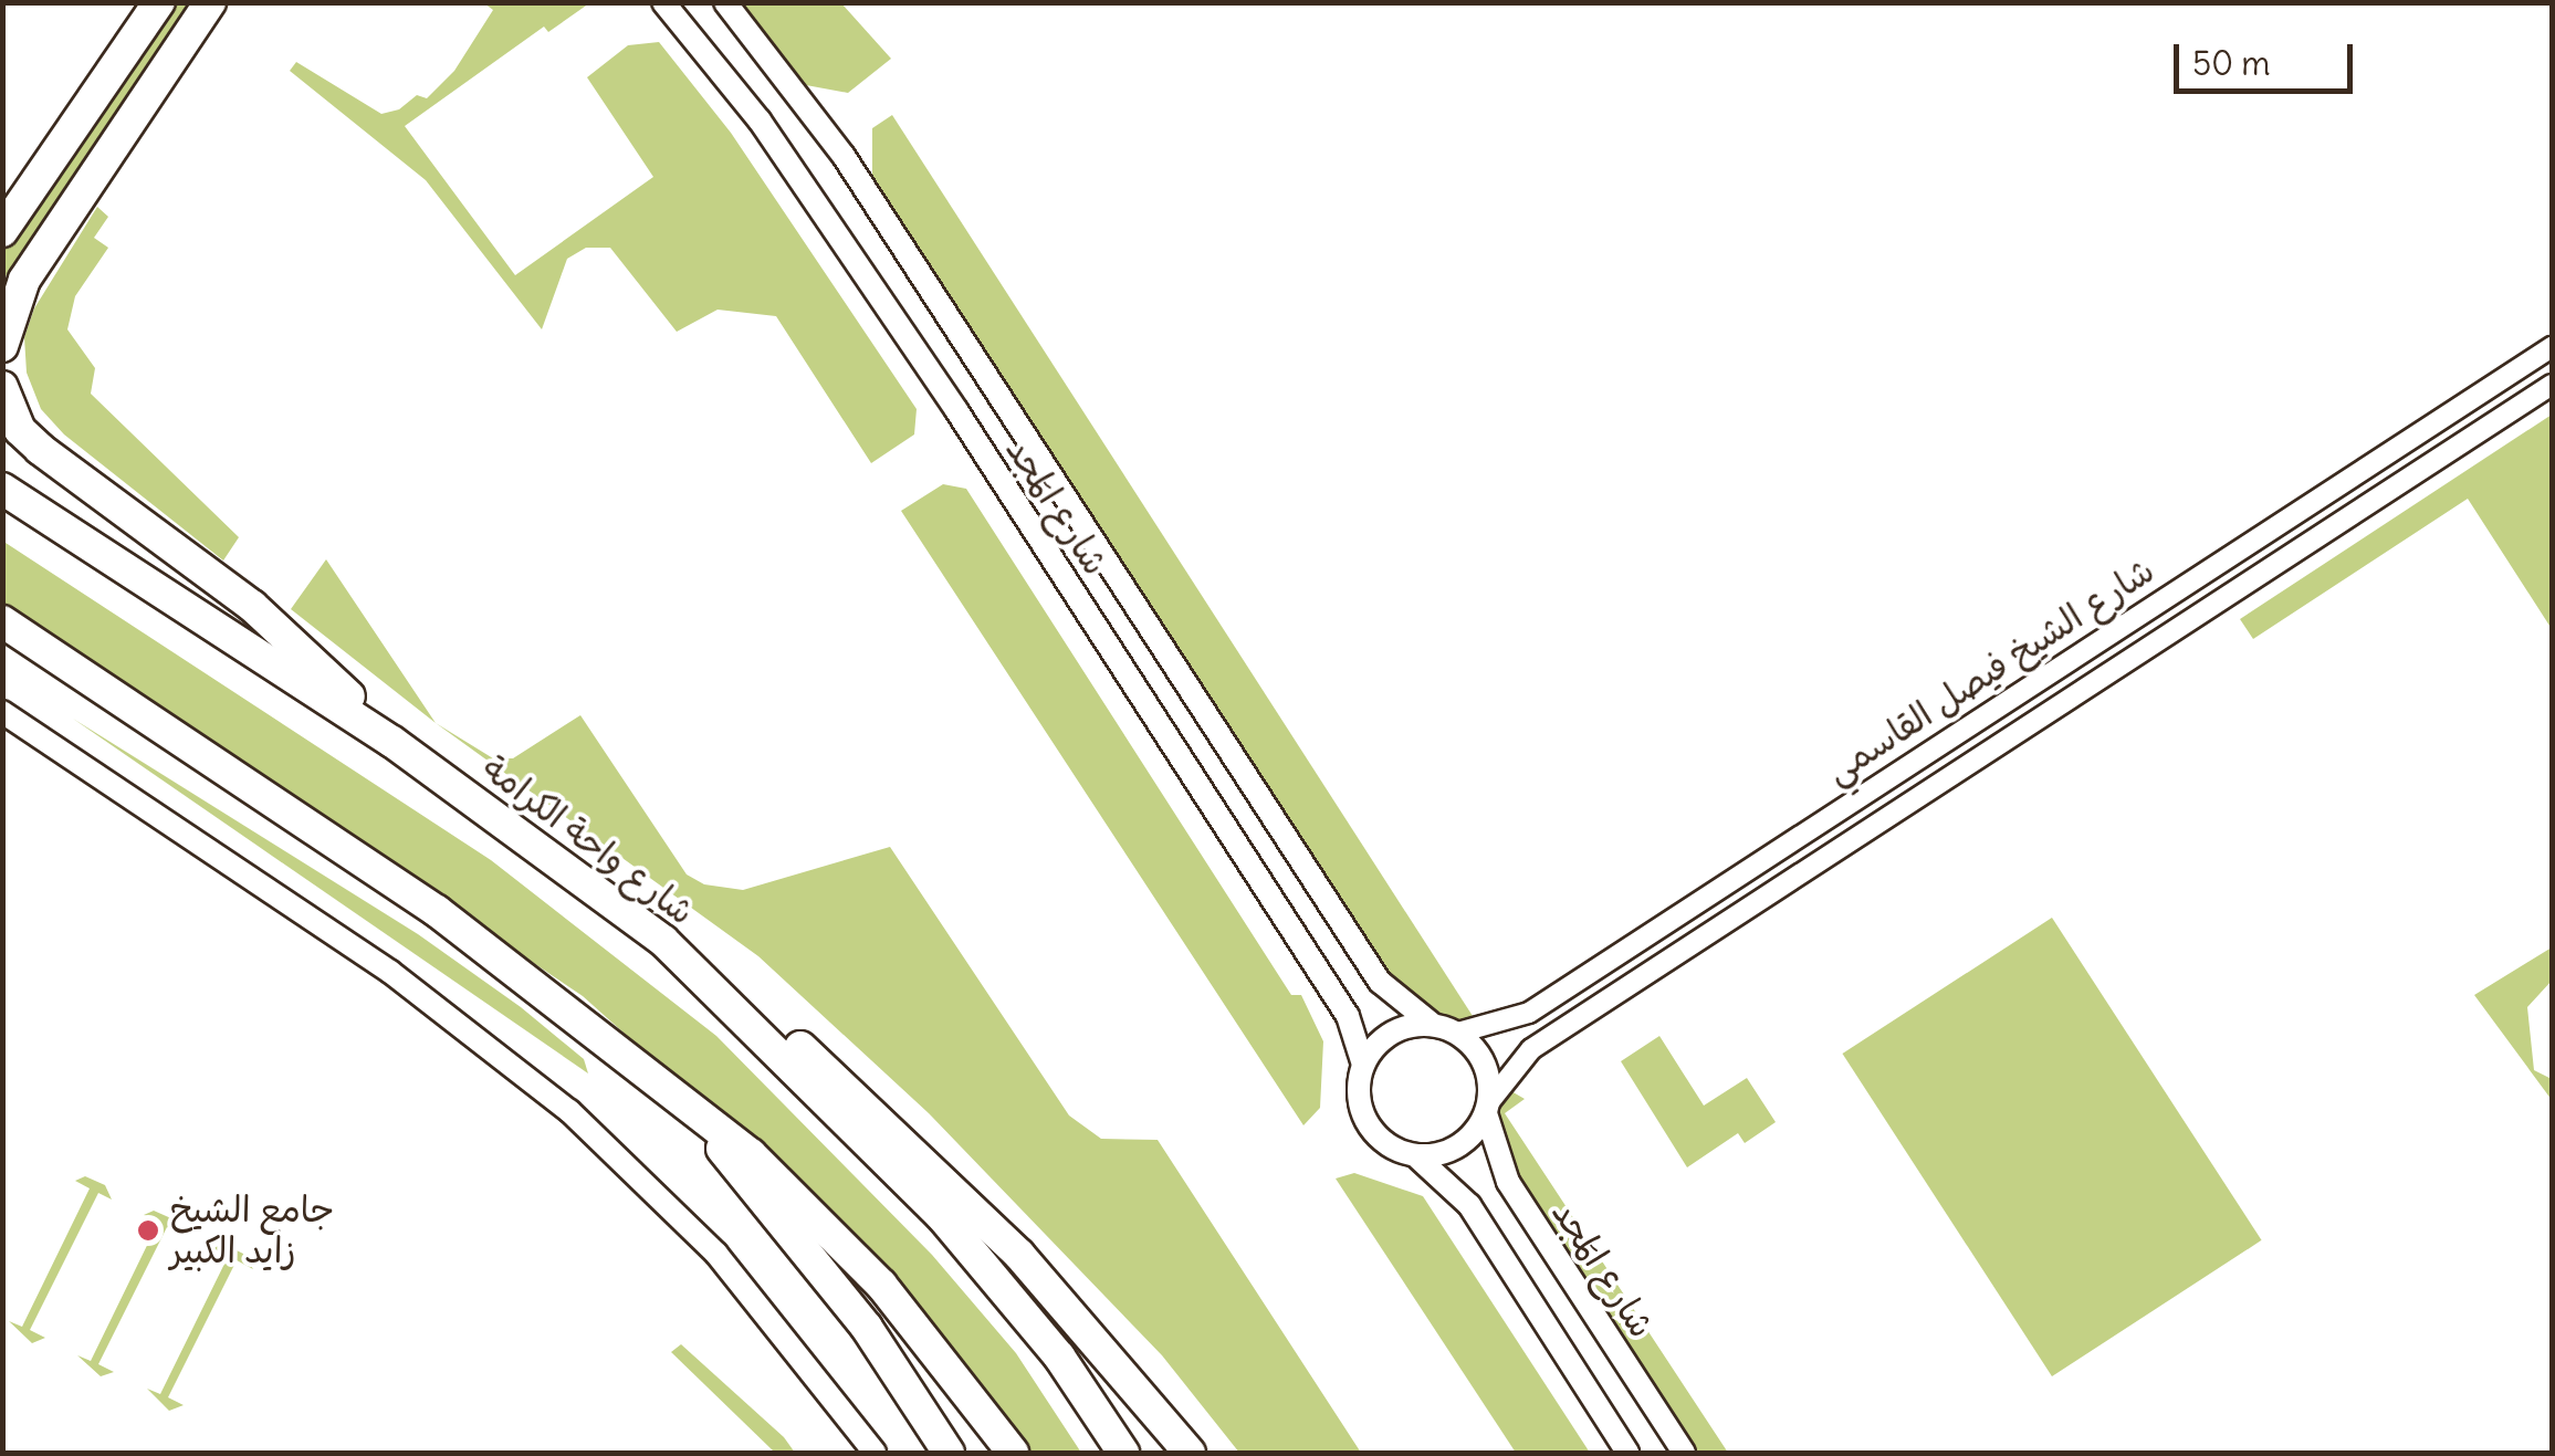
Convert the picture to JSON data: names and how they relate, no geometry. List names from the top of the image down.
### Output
{
  "streets": {
    "highway": ["شارع واحة الكرامة"],
    "street": ["شارع المَجد", "شارع الشيخ فيصل القاسمي"]
  },
  "crossings": [
    ["شارع المَجد", "شارع الشيخ فيصل القاسمي"]
  ],
  "places": ["جامع الشيخ زايد الكبير"],
  "scale_bar": "50 m"
}
